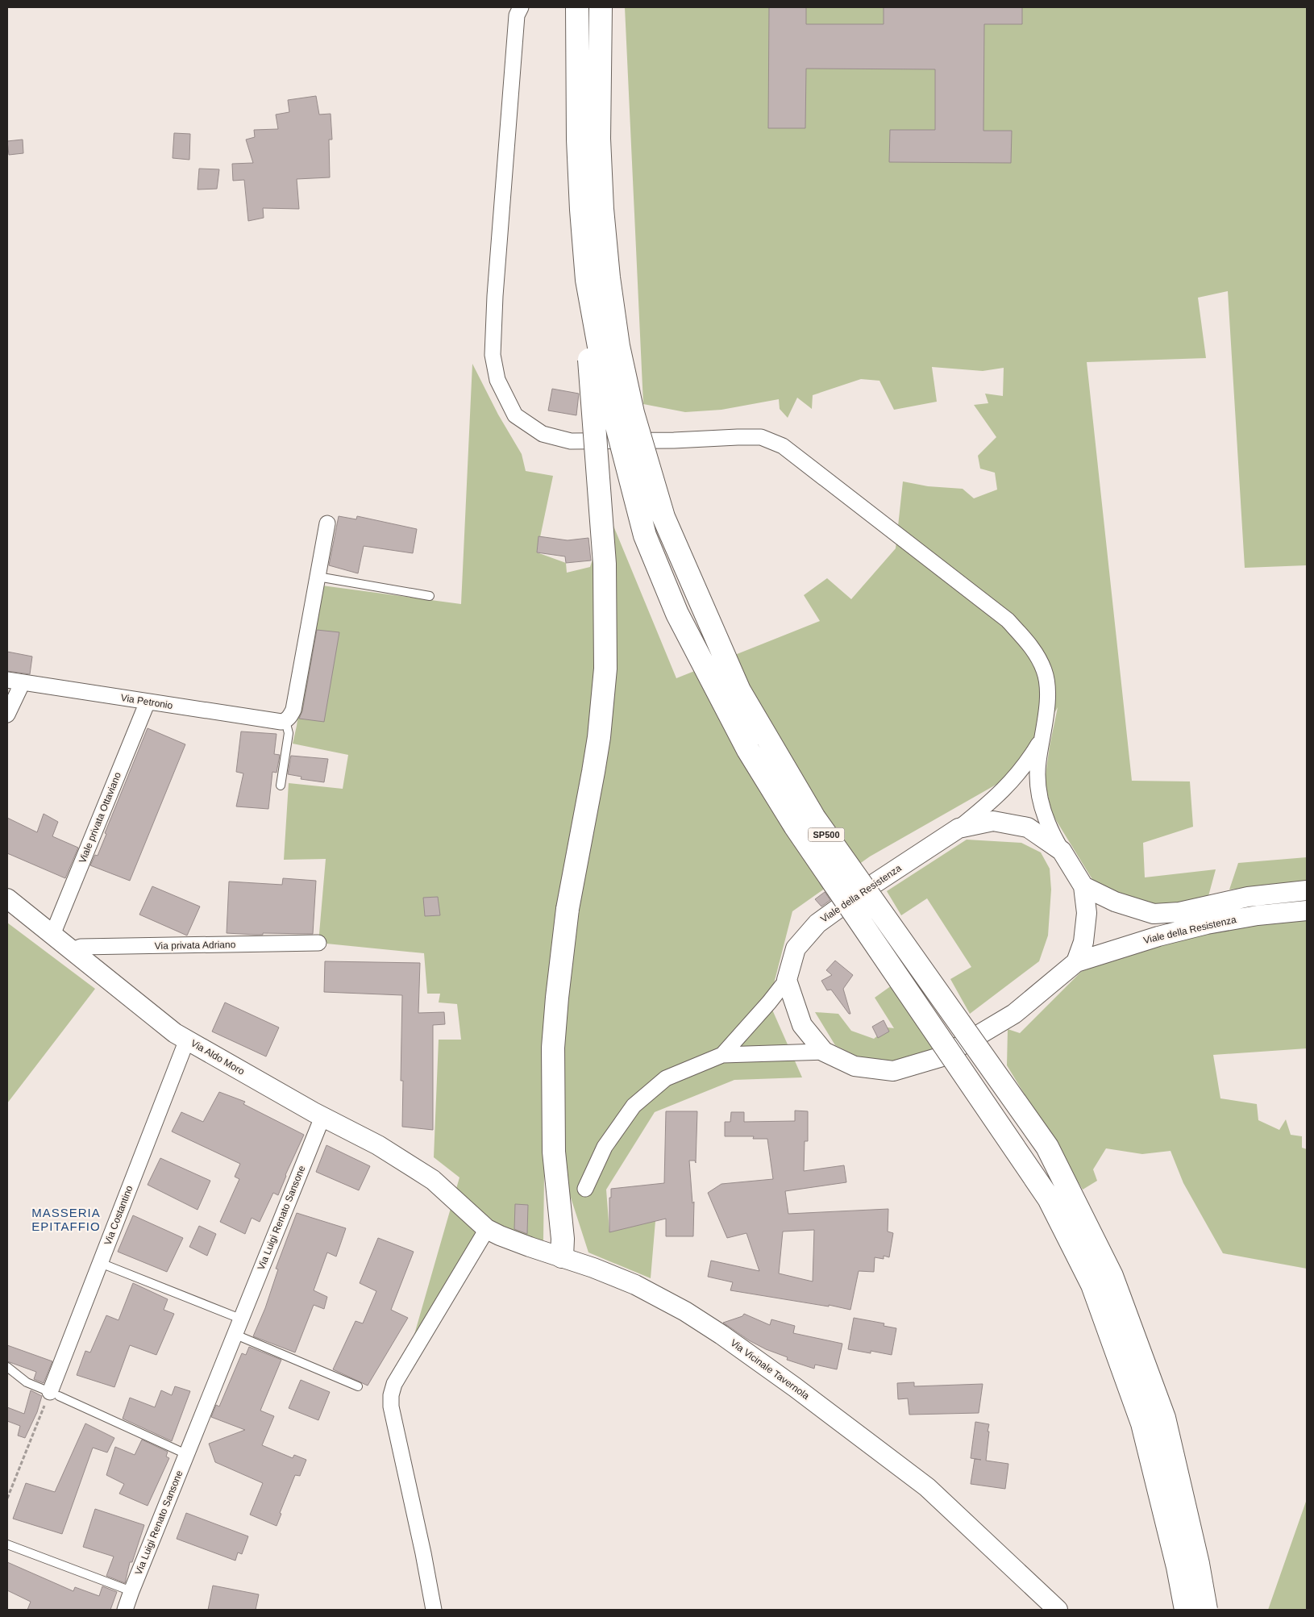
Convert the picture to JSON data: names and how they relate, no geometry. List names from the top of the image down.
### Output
{
  "streets": {
    "highway": ["SP500"],
    "street": [
      "Via Petronio",
      "Viale privata Ottaviano",
      "Viale della Resistenza",
      "Via privata Adriano",
      "Via Aldo Moro",
      "Via Costantino",
      "Via Luigi Renato Sansone",
      "Via Vicinale Tavernola"
    ]
  },
  "crossings": [
    ["Via Petronio", "Viale privata Ottaviano"],
    ["Viale privata Ottaviano", "Via Aldo Moro"],
    ["Via privata Adriano", "Via Aldo Moro"],
    ["Via Aldo Moro", "Via Costantino"],
    ["Via Aldo Moro", "Via Luigi Renato Sansone"],
    ["Via Aldo Moro", "Via Vicinale Tavernola"]
  ],
  "districts": ["MASSERIA EPITAFFIO"]
}
